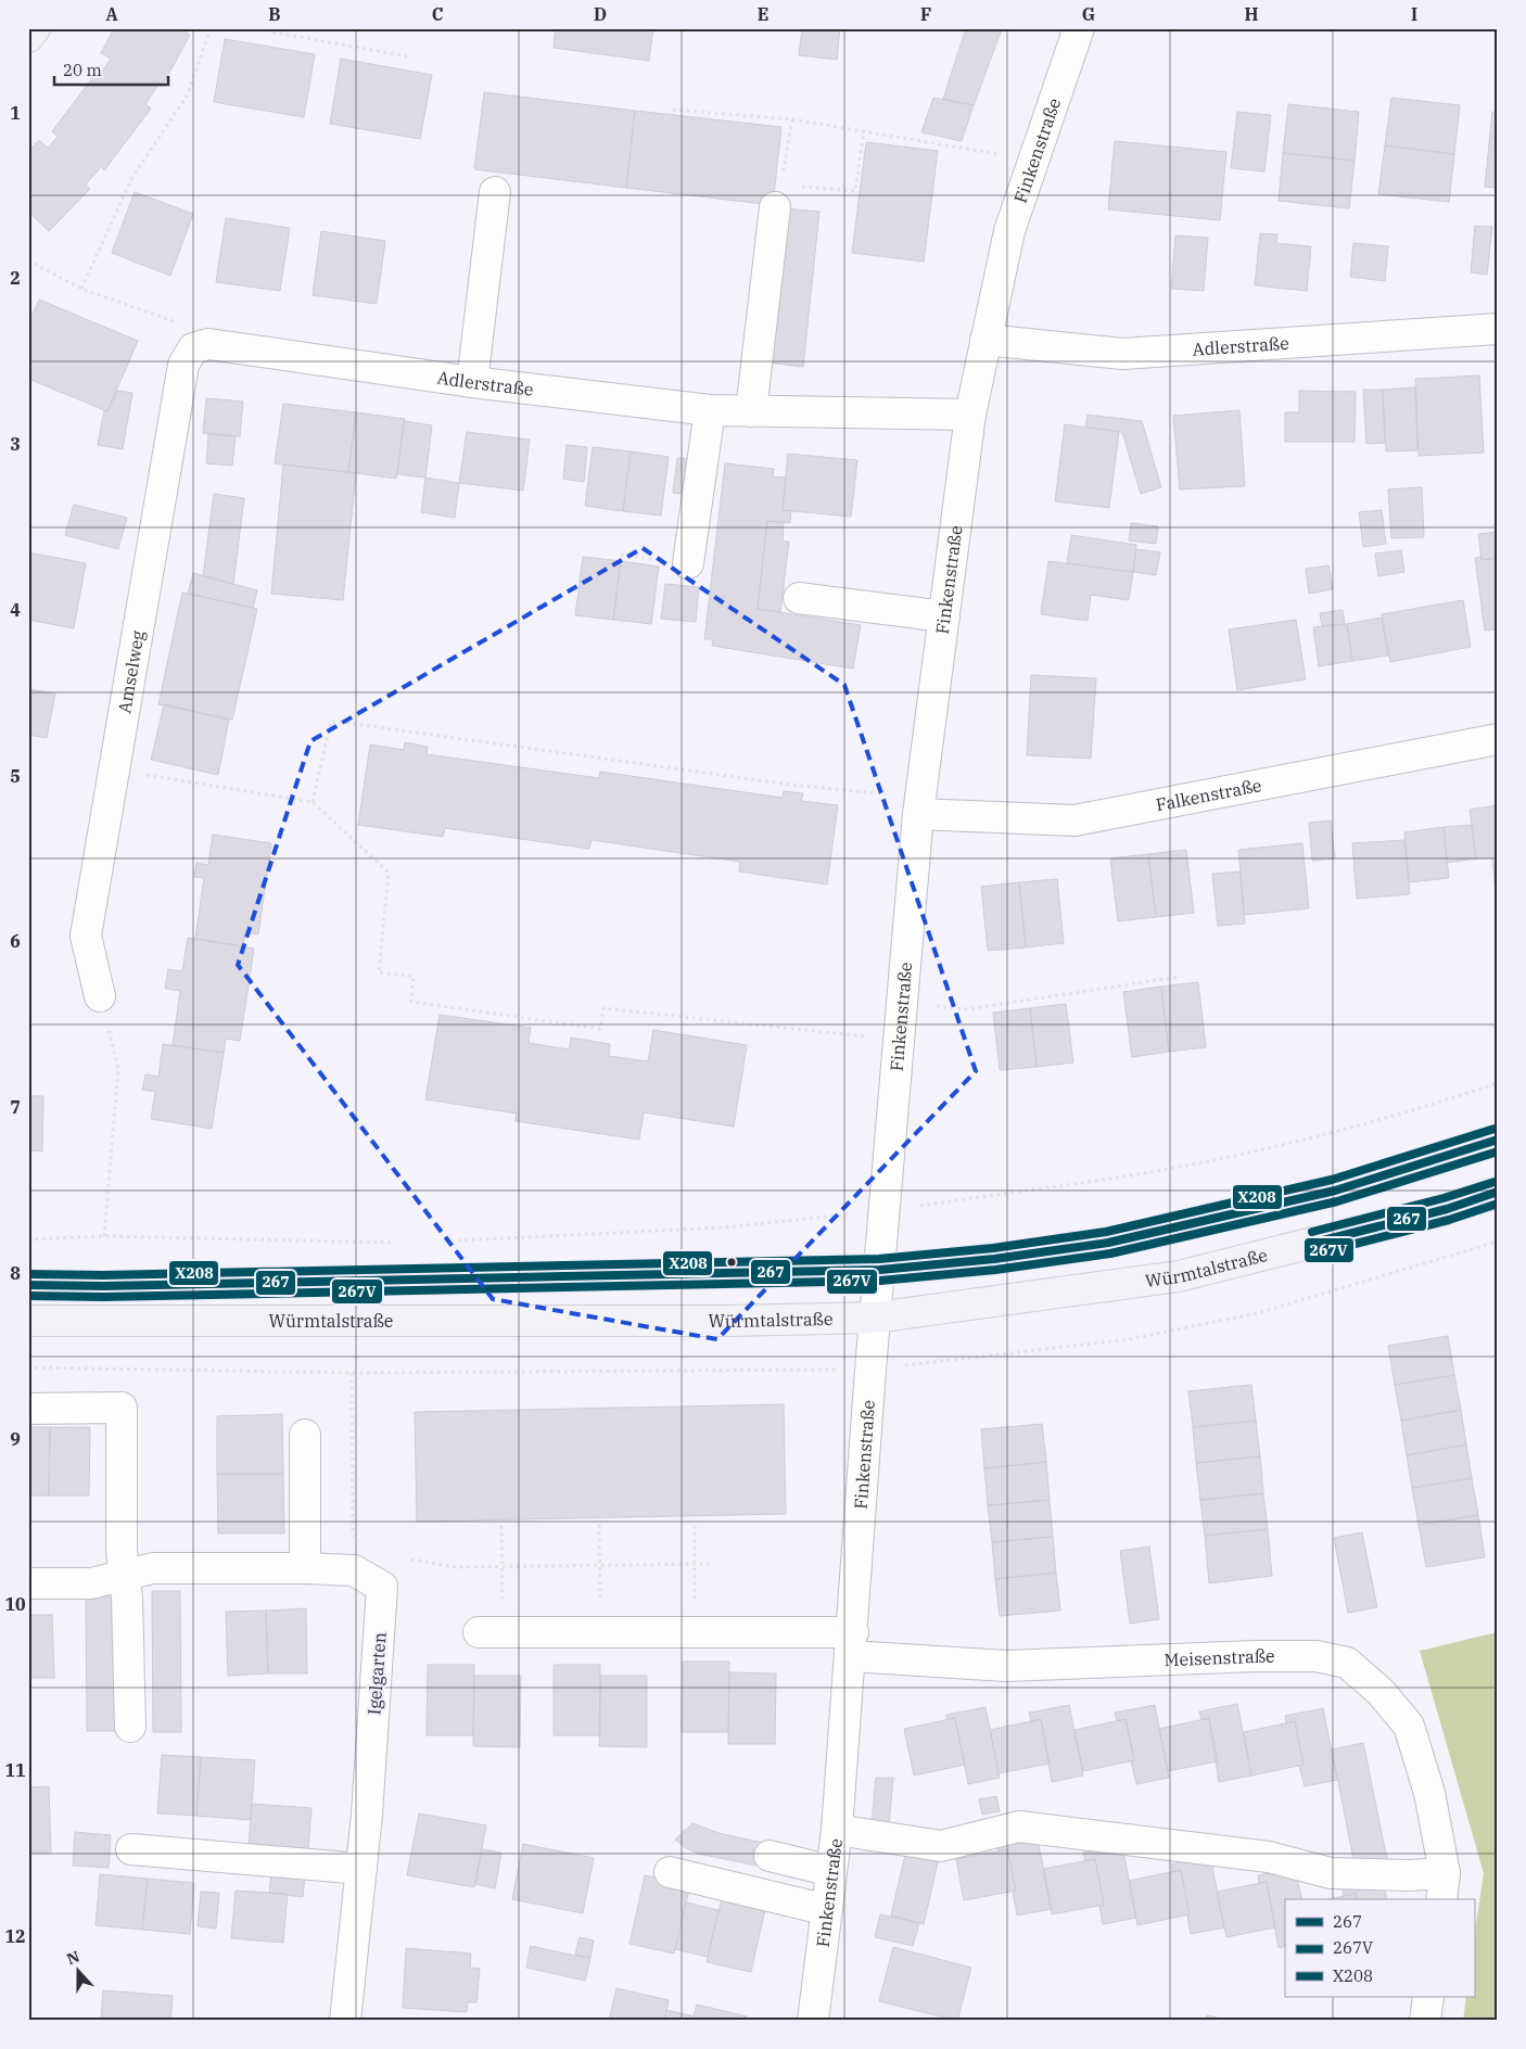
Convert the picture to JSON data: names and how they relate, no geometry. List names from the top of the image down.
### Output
{
  "streets": {
    "main road": ["Würmtalstraße"],
    "street": [
      "Finkenstraße",
      "Adlerstraße",
      "Amselweg",
      "Falkenstraße",
      "Meisenstraße",
      "Igelgarten"
    ]
  },
  "crossings": [
    ["Finkenstraße", "Adlerstraße"],
    ["Finkenstraße", "Falkenstraße"],
    ["Finkenstraße", "Würmtalstraße"],
    ["Finkenstraße", "Meisenstraße"],
    ["Adlerstraße", "Amselweg"]
  ],
  "lines": ["transit line X208", "transit line 267", "transit line 267V"],
  "legend": ["267", "267V", "X208"],
  "scale_bar": "20 m",
  "north": "top",
  "grid": {
    "columns": [
      "A",
      "B",
      "C",
      "D",
      "E",
      "F",
      "G",
      "H",
      "I"
    ],
    "rows": [
      "1",
      "2",
      "3",
      "4",
      "5",
      "6",
      "7",
      "8",
      "9",
      "10",
      "11",
      "12"
    ]
  }
}
